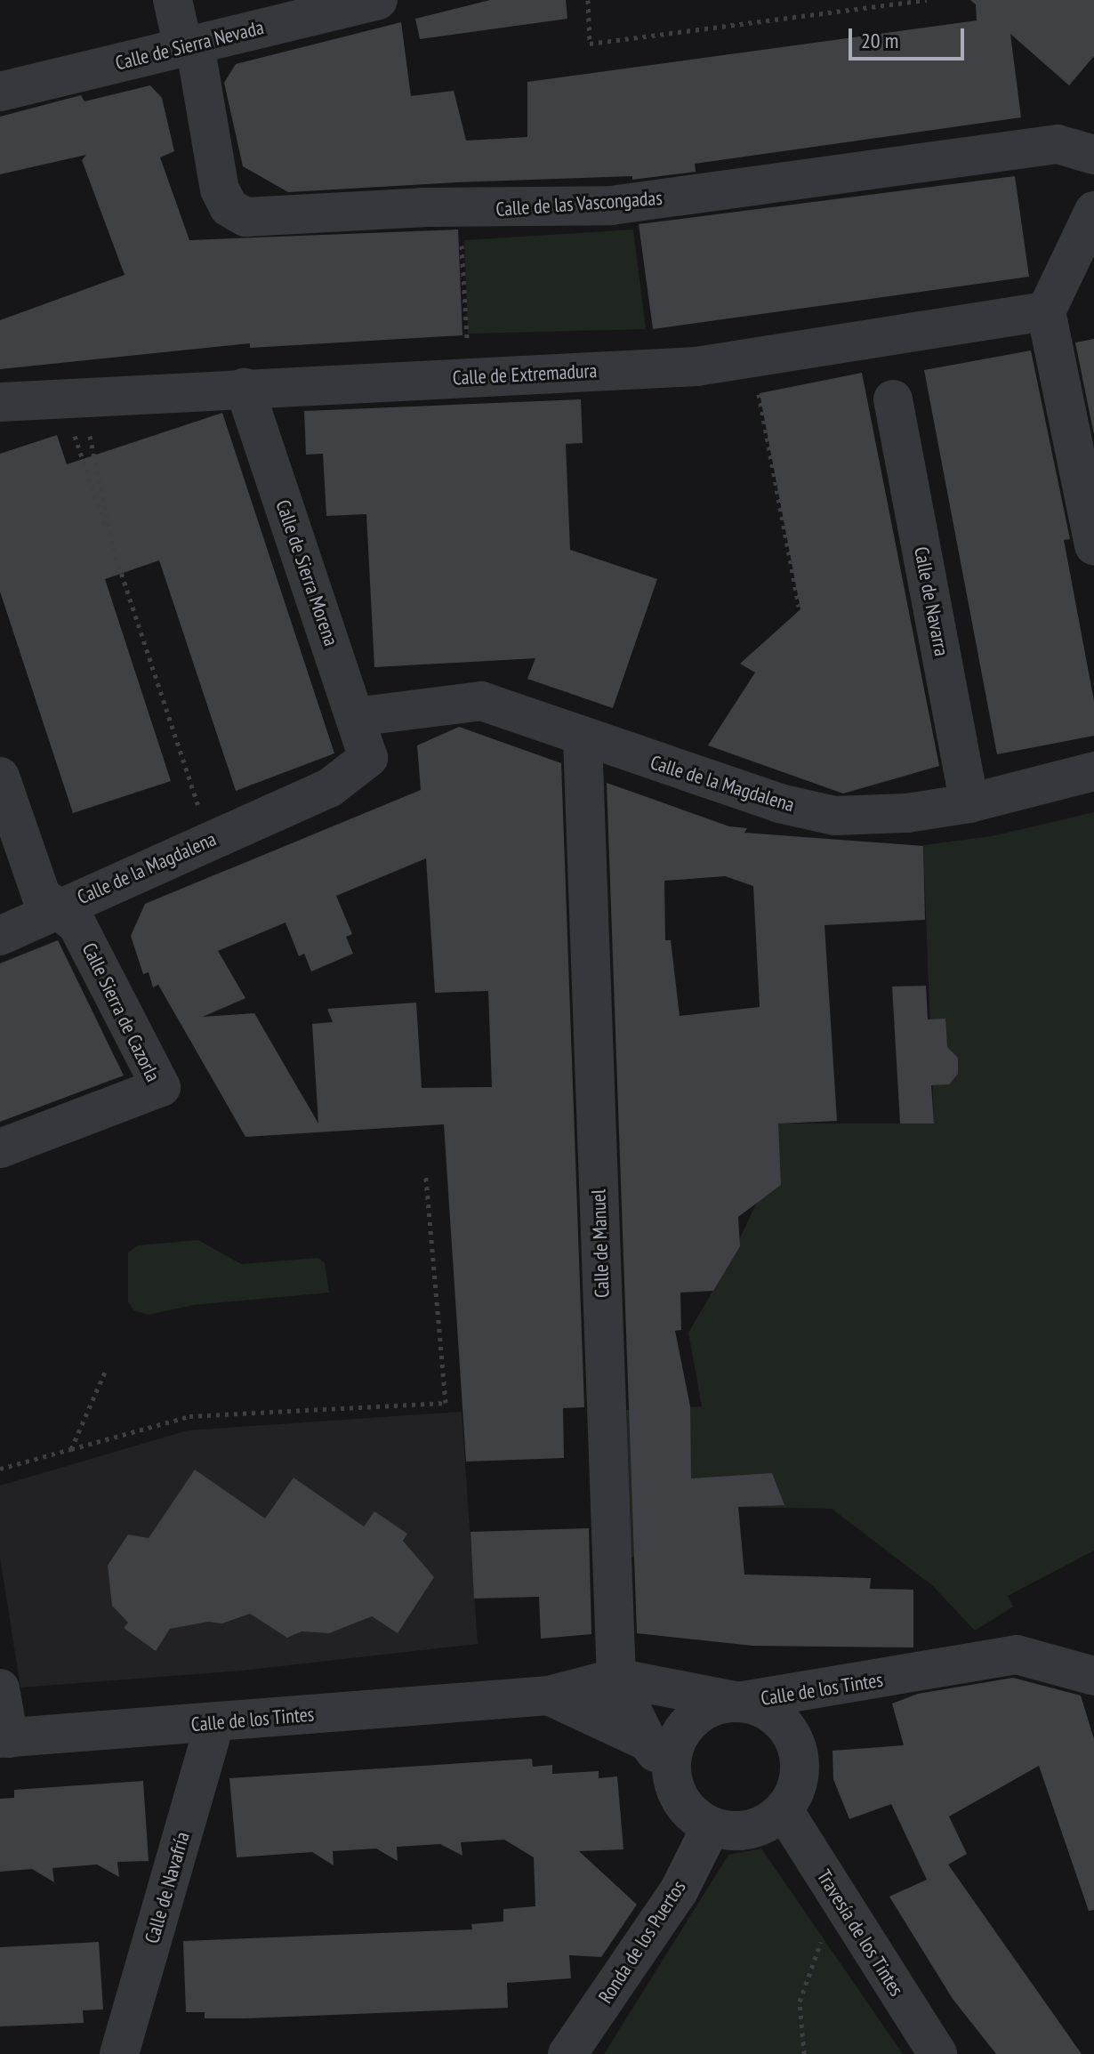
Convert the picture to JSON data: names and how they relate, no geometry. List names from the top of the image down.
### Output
{
  "streets": {
    "street": [
      "Calle de Sierra Nevada",
      "Calle de las Vascongadas",
      "Calle de Extremadura",
      "Calle de Sierra Morena",
      "Calle de Navarra",
      "Calle de la Magdalena",
      "Calle Sierra de Cazorla",
      "Calle de Manuel",
      "Calle de los Tintes",
      "Calle de Navafría",
      "Travesía de los Tintes",
      "Ronda de los Puertos"
    ]
  },
  "crossings": [
    ["Calle de Sierra Nevada", "Calle de las Vascongadas"],
    ["Calle de Extremadura", "Calle de Sierra Morena"],
    ["Calle de Sierra Morena", "Calle de la Magdalena"],
    ["Calle de Navarra", "Calle de la Magdalena"],
    ["Calle de la Magdalena", "Calle Sierra de Cazorla"],
    ["Calle de la Magdalena", "Calle de Manuel"],
    ["Calle de Manuel", "Calle de los Tintes"],
    ["Calle de los Tintes", "Calle de Navafría"],
    ["Calle de los Tintes", "Travesía de los Tintes"],
    ["Calle de los Tintes", "Ronda de los Puertos"],
    ["Travesía de los Tintes", "Ronda de los Puertos"]
  ],
  "scale_bar": "20 m"
}
